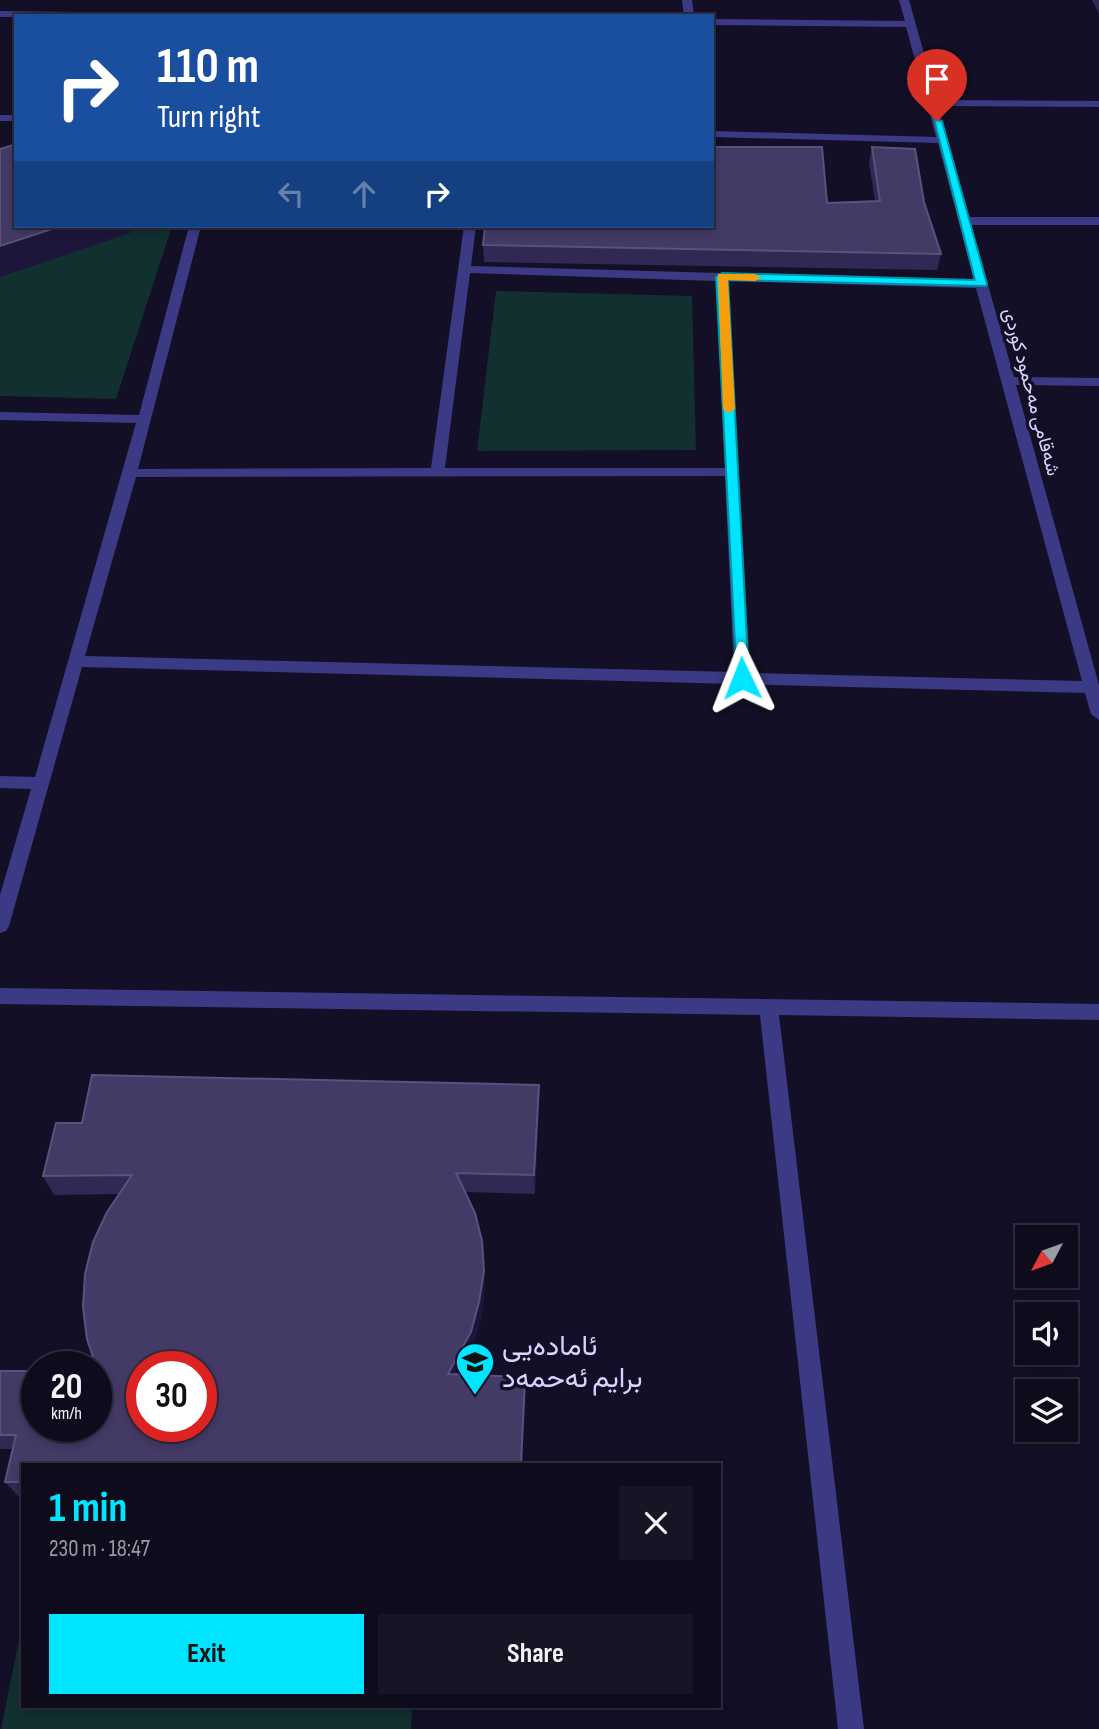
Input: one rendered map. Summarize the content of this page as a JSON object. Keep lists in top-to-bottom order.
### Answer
{
  "streets": {
    "street": ["شەقامی مەحمود کوردی"]
  },
  "places": {
    "school or university": ["ئامادەیی برایم ئەحمەد"]
  },
  "north": "bottom left",
  "page": {
    "turn": ["110 m", "Turn right"],
    "speed": "20 km/h",
    "limit": "30",
    "heading": ["1 min", "230 m · 18:47"],
    "buttons": ["Exit", "Share"]
  }
}
